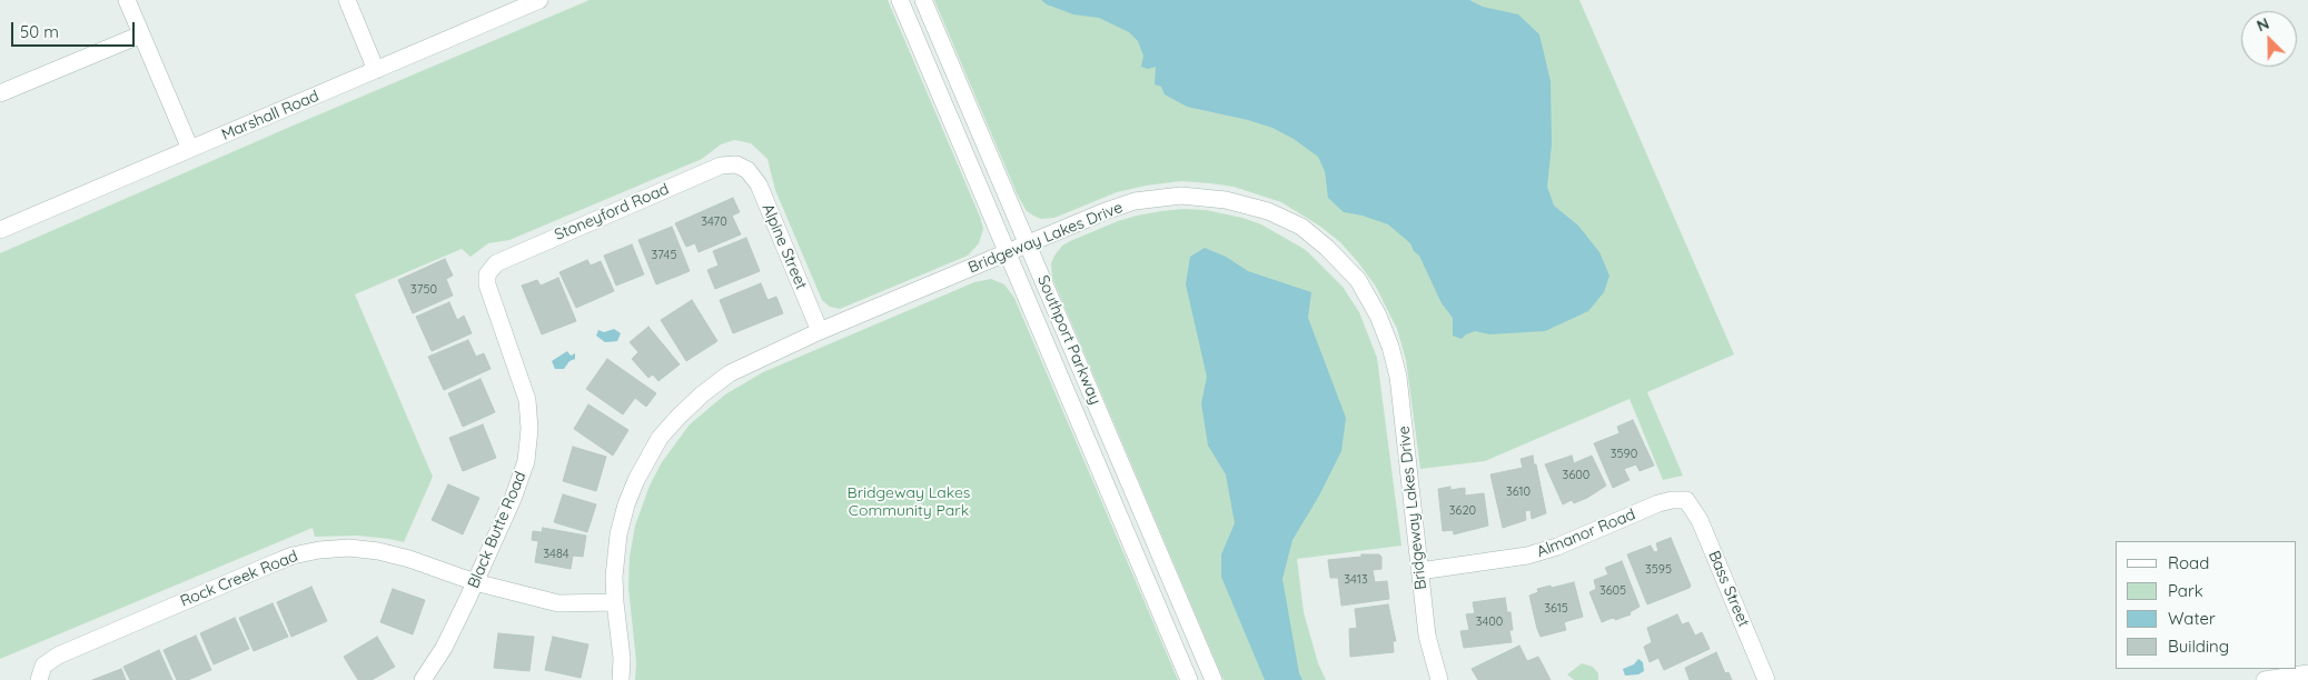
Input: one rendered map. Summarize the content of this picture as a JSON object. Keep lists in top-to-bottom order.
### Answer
{
  "streets": {
    "street": [
      "Marshall Road",
      "Stoneyford Road",
      "Bridgeway Lakes Drive",
      "Alpine Street",
      "Southport Parkway",
      "Black Butte Road",
      "Almanor Road",
      "Rock Creek Road",
      "Bass Street"
    ]
  },
  "crossings": [
    ["Stoneyford Road", "Alpine Street"],
    ["Stoneyford Road", "Black Butte Road"],
    ["Bridgeway Lakes Drive", "Alpine Street"],
    ["Bridgeway Lakes Drive", "Southport Parkway"],
    ["Bridgeway Lakes Drive", "Almanor Road"],
    ["Bridgeway Lakes Drive", "Rock Creek Road"],
    ["Black Butte Road", "Rock Creek Road"],
    ["Almanor Road", "Bass Street"]
  ],
  "parks": ["Bridgeway Lakes Community Park"],
  "house_numbers": [
    "3470",
    "3745",
    "3750",
    "3590",
    "3600",
    "3610",
    "3620",
    "3484",
    "3595",
    "3413",
    "3605",
    "3615",
    "3400"
  ],
  "legend": [
    "Road",
    "Park",
    "Water",
    "Building"
  ],
  "scale_bar": "50 m",
  "north": "top left"
}
